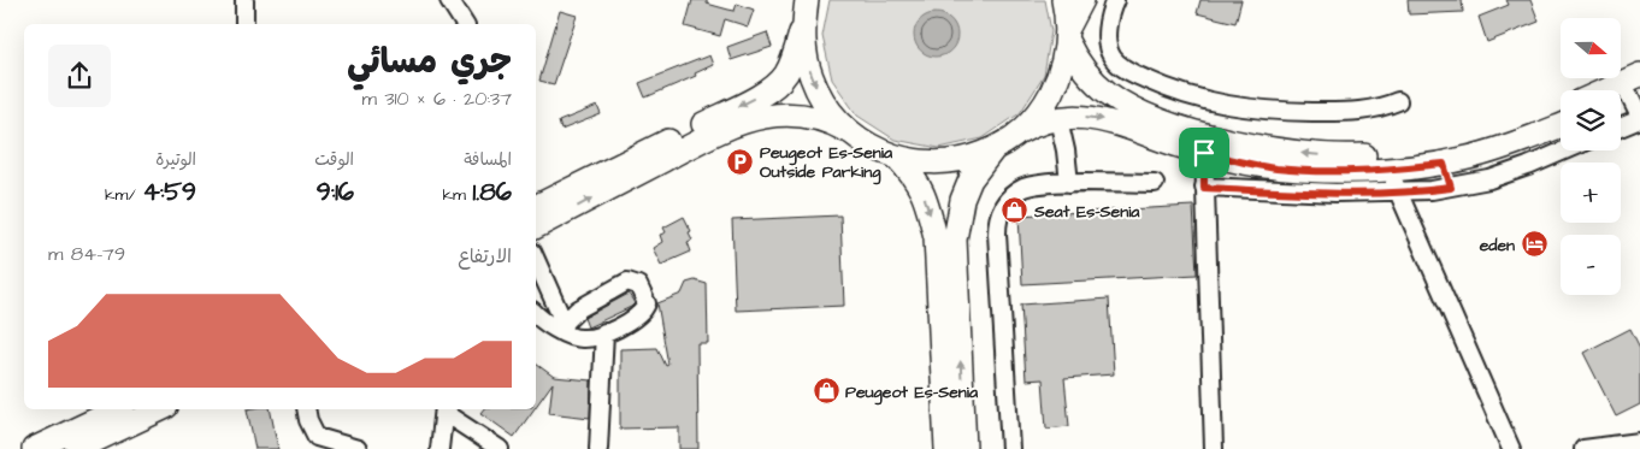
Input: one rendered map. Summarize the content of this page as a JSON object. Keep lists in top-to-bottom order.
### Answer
{
  "places": {
    "parking": ["Peugeot Es-Senia Outside Parking"],
    "shop": ["Seat Es-Senia", "Peugeot Es-Senia"],
    "hotel": ["eden"]
  },
  "north": "right",
  "page": {
    "map_buttons": ["+", "−"],
    "heading": ["جري مسائي", "20:37 · 6 × 310 m"],
    "stats": [
      ["المسافة", "1.86 km"],
      ["الوقت", "9:16"],
      ["الوتيرة", "4:59 /km"]
    ],
    "chart": ["الارتفاع", "79–84 m"]
  }
}
